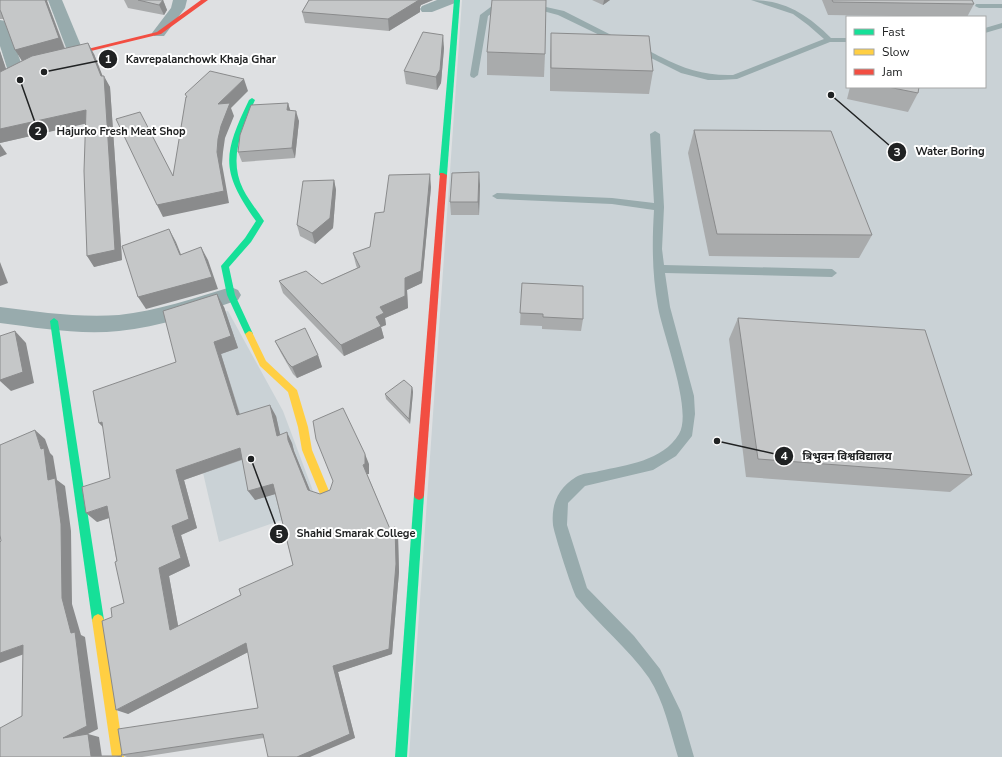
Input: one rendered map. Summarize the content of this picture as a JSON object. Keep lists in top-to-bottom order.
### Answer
{
  "places": [
    "Kavrepalanchowk Khaja Ghar",
    "Hajurko Fresh Meat Shop",
    "Water Boring",
    "त्रिभुवन विश्वविद्यालय",
    "Shahid Smarak College"
  ],
  "legend": ["Fast", "Slow", "Jam"]
}
